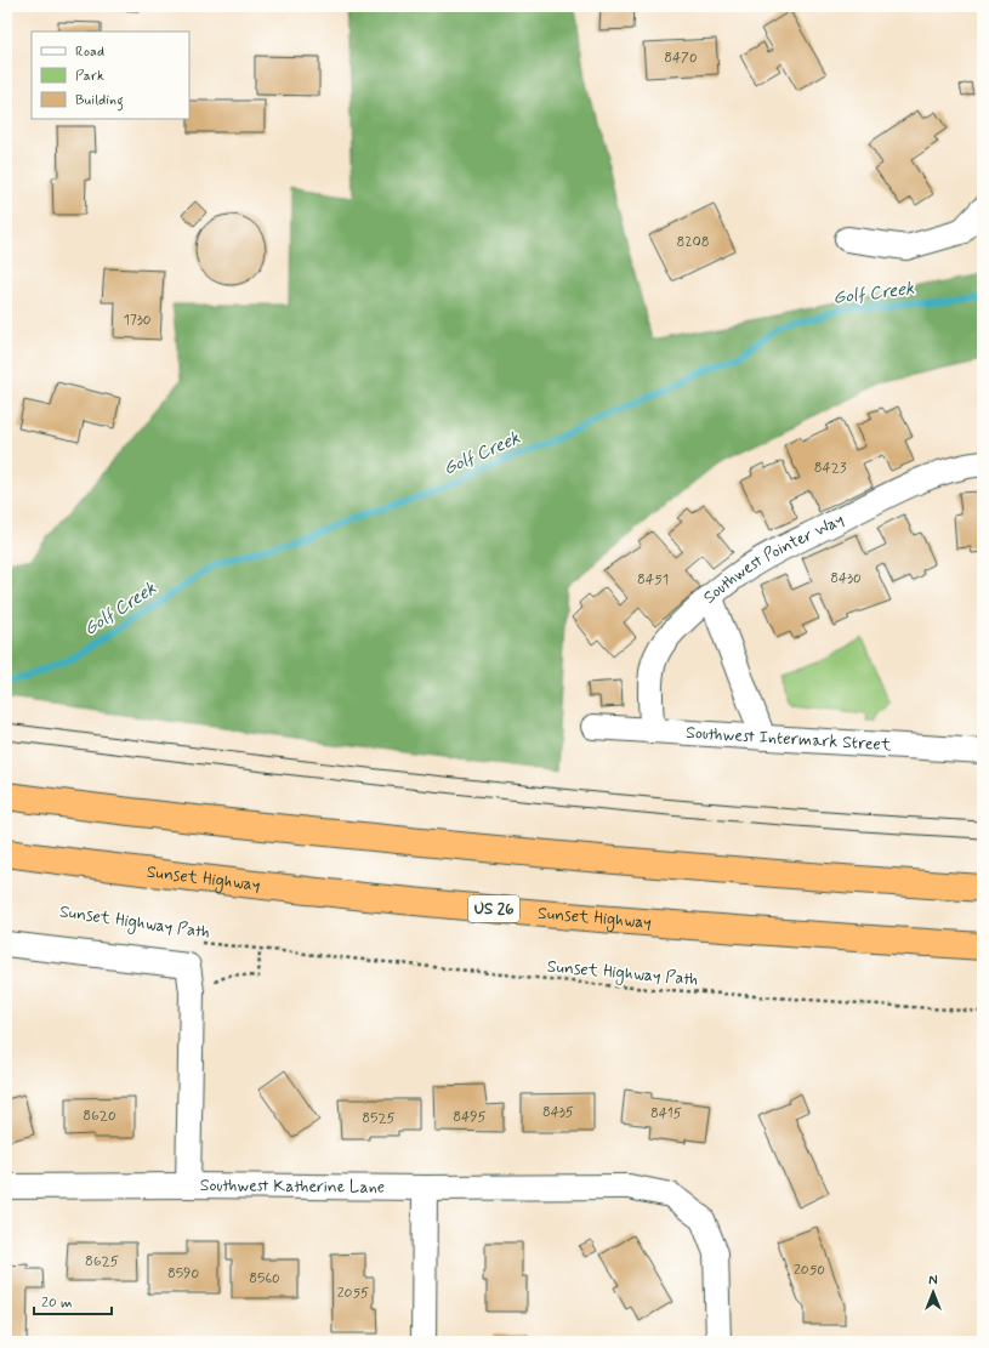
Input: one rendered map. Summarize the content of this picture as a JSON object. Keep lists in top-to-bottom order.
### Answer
{
  "streets": {
    "highway": ["Sunset Highway", "US 26"],
    "street": ["Southwest Pointer Way", "Southwest Intermark Street", "Southwest Katherine Lane"],
    "path": ["Sunset Highway Path"]
  },
  "crossings": [
    ["Southwest Pointer Way", "Southwest Intermark Street"]
  ],
  "water": ["Golf Creek"],
  "house_numbers": [
    "8470",
    "8208",
    "1730",
    "8423",
    "8430",
    "8451",
    "8435",
    "8415",
    "8620",
    "8495",
    "8525",
    "8625",
    "2050",
    "8590",
    "8560",
    "2055"
  ],
  "legend": ["Road", "Park", "Building"],
  "scale_bar": "20 m",
  "north": "top"
}
